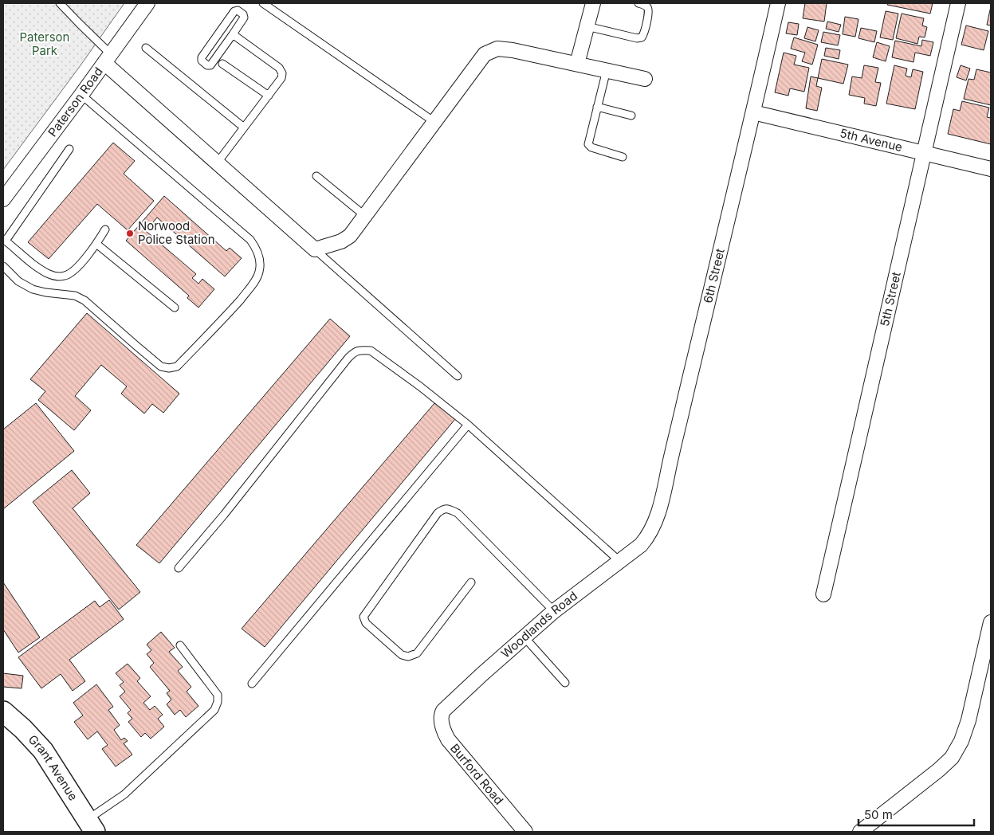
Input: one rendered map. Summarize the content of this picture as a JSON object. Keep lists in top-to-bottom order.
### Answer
{
  "streets": {
    "street": [
      "Paterson Road",
      "5th Avenue",
      "6th Street",
      "5th Street",
      "Woodlands Road",
      "Grant Avenue",
      "Burford Road"
    ]
  },
  "crossings": [
    ["5th Avenue", "6th Street"],
    ["5th Avenue", "5th Street"],
    ["6th Street", "Woodlands Road"],
    ["Woodlands Road", "Burford Road"]
  ],
  "parks": ["Paterson Park"],
  "places": ["Norwood Police Station"],
  "scale_bar": "50 m"
}
